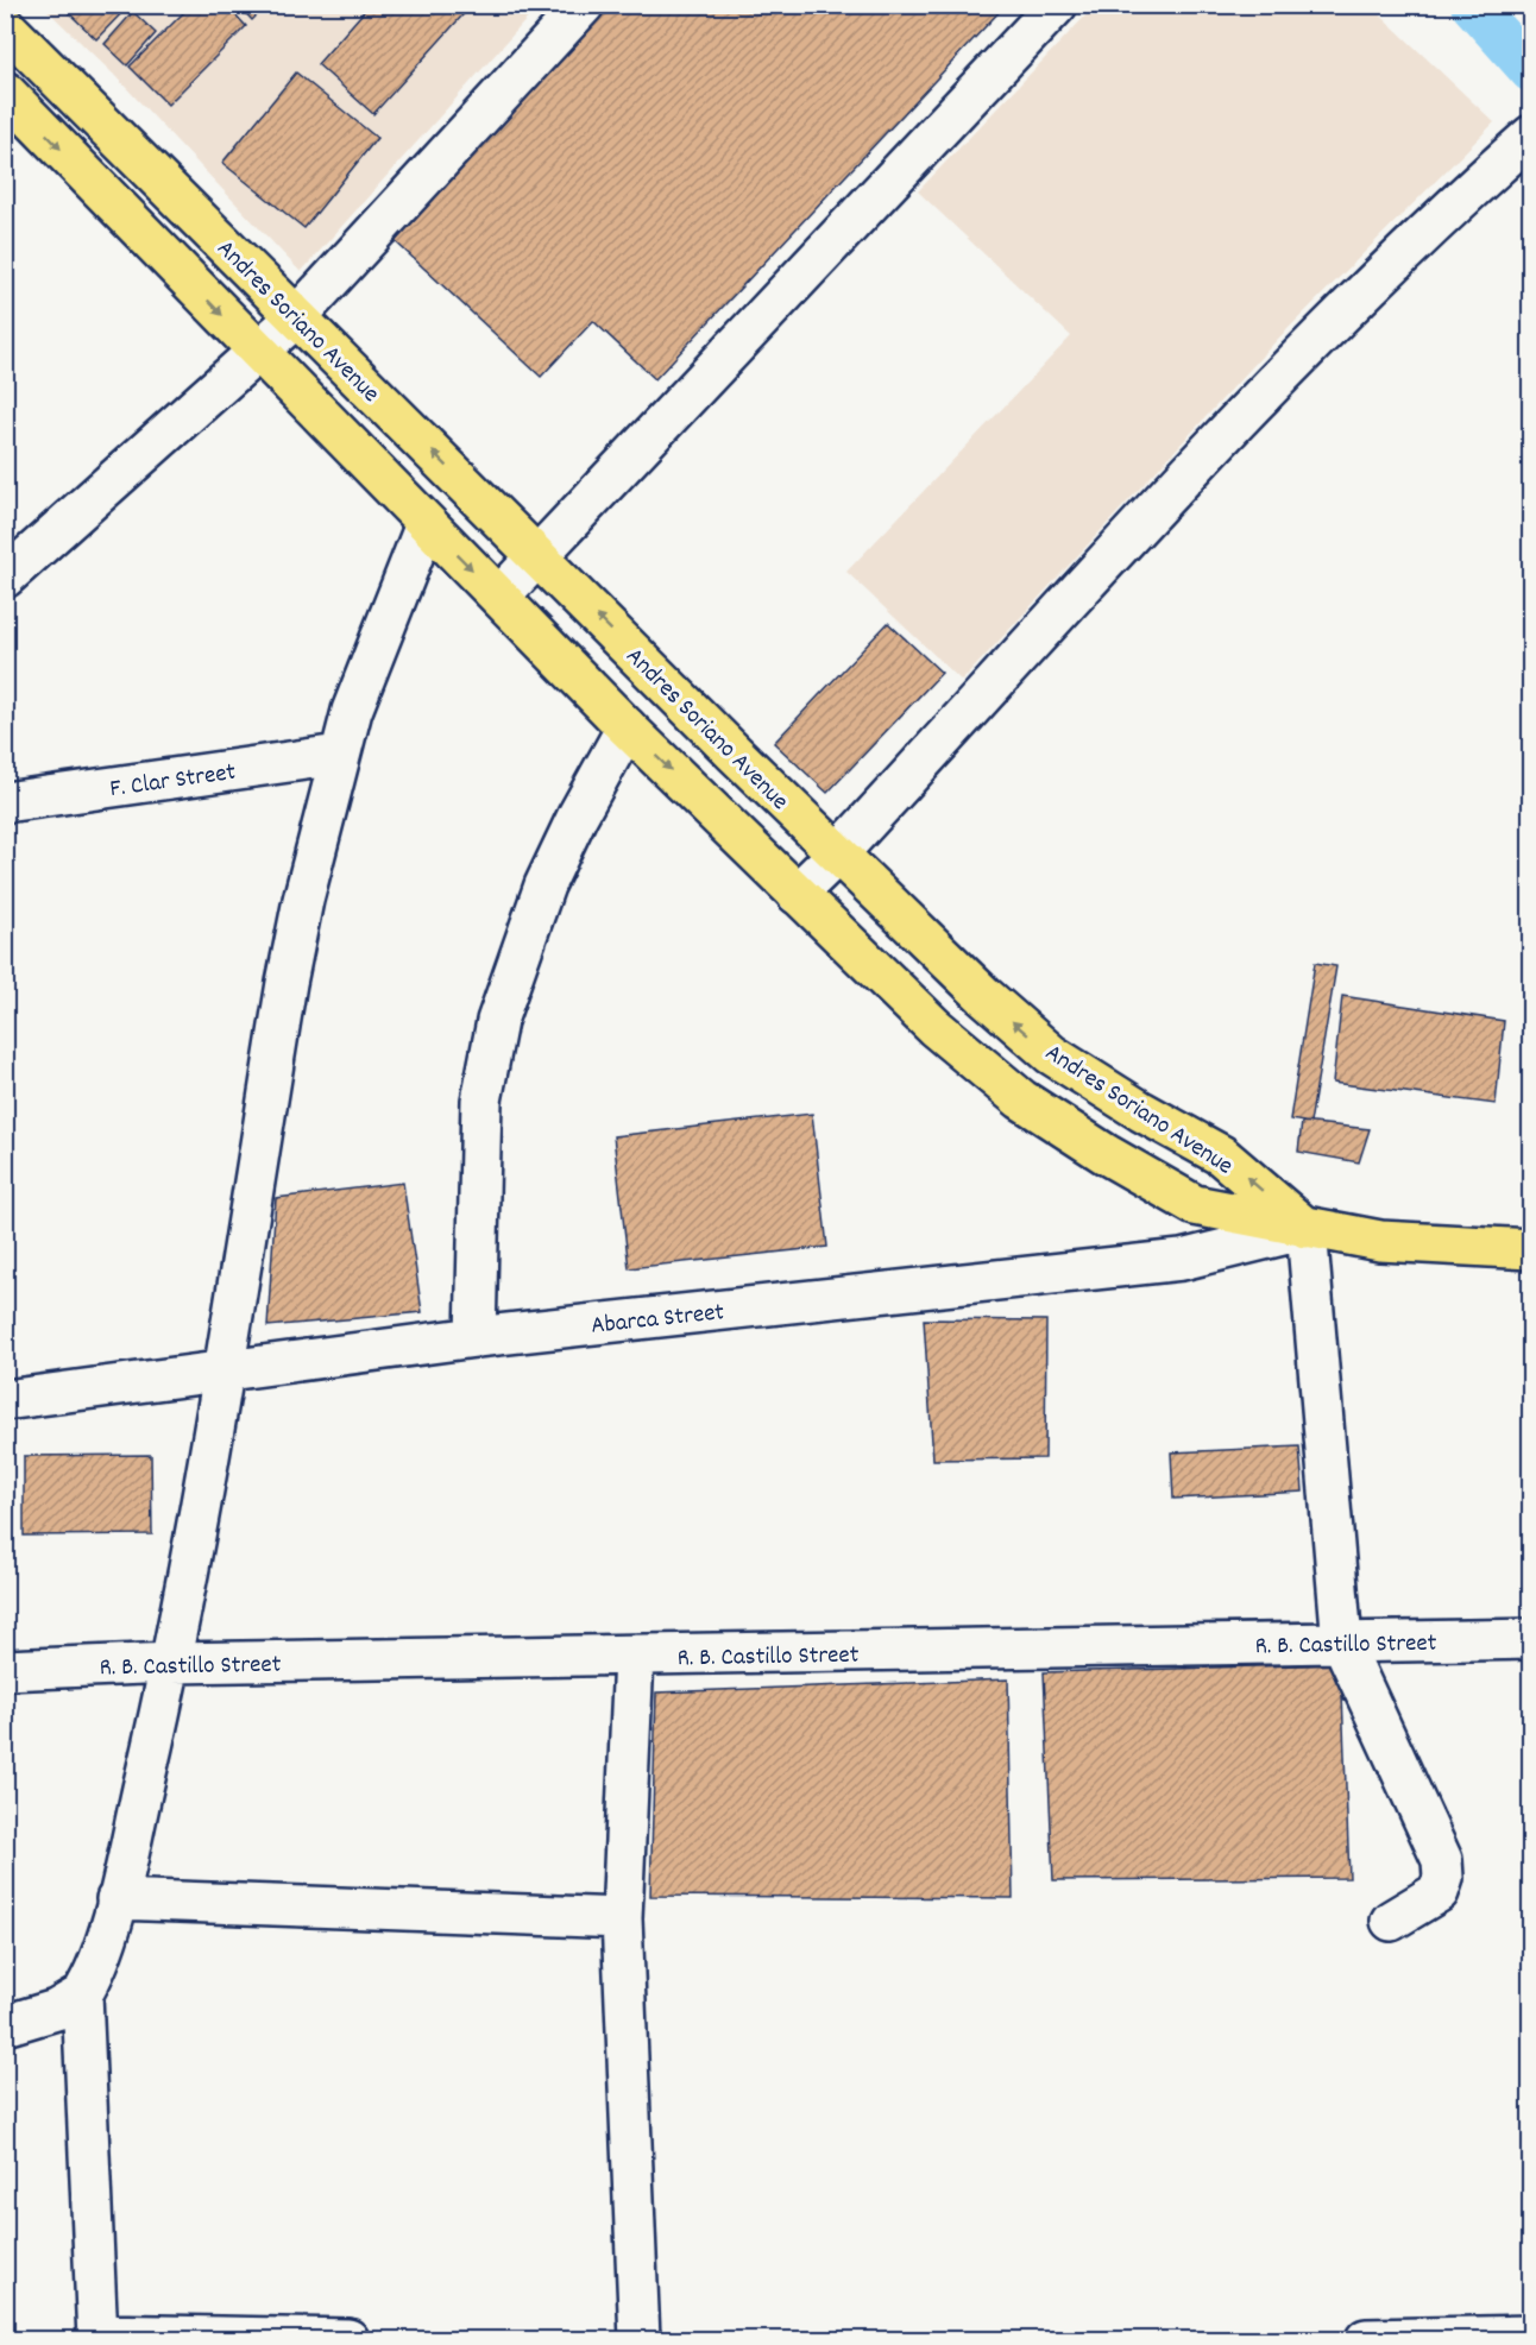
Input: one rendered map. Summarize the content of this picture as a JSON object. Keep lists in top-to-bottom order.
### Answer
{
  "streets": {
    "highway": ["Andres Soriano Avenue"],
    "street": ["F. Clar Street", "Abarca Street", "R. B. Castillo Street"]
  },
  "crossings": [
    ["Andres Soriano Avenue", "Abarca Street"]
  ]
}
